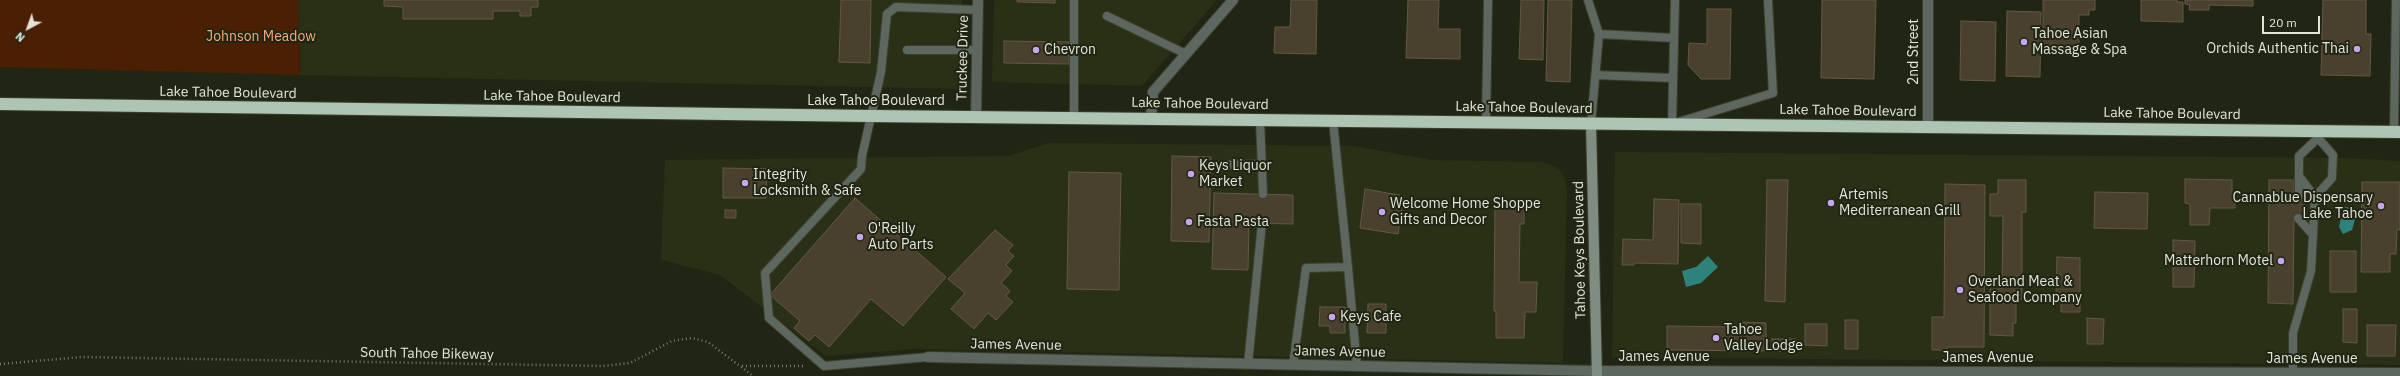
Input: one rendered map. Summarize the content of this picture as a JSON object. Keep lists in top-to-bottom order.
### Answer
{
  "streets": {
    "highway": ["Lake Tahoe Boulevard"],
    "street": [
      "2nd Street",
      "Truckee Drive",
      "Tahoe Keys Boulevard",
      "James Avenue"
    ],
    "path": ["South Tahoe Bikeway"]
  },
  "crossings": [
    ["2nd Street", "Lake Tahoe Boulevard"],
    ["Truckee Drive", "Lake Tahoe Boulevard"],
    ["Lake Tahoe Boulevard", "Tahoe Keys Boulevard"],
    ["Tahoe Keys Boulevard", "James Avenue"]
  ],
  "parks": ["Johnson Meadow"],
  "places": [
    "Tahoe Asian Massage & Spa",
    "Orchids Authentic Thai",
    "Chevron",
    "Keys Liquor Market",
    "Integrity Locksmith & Safe",
    "Artemis Mediterranean Grill",
    "Cannablue Dispensary Lake Tahoe",
    "Welcome Home Shoppe Gifts and Decor",
    "Fasta Pasta",
    "O'Reilly Auto Parts",
    "Matterhorn Motel",
    "Overland Meat & Seafood Company",
    "Keys Cafe",
    "Tahoe Valley Lodge"
  ],
  "scale_bar": "20 m",
  "north": "bottom left"
}
